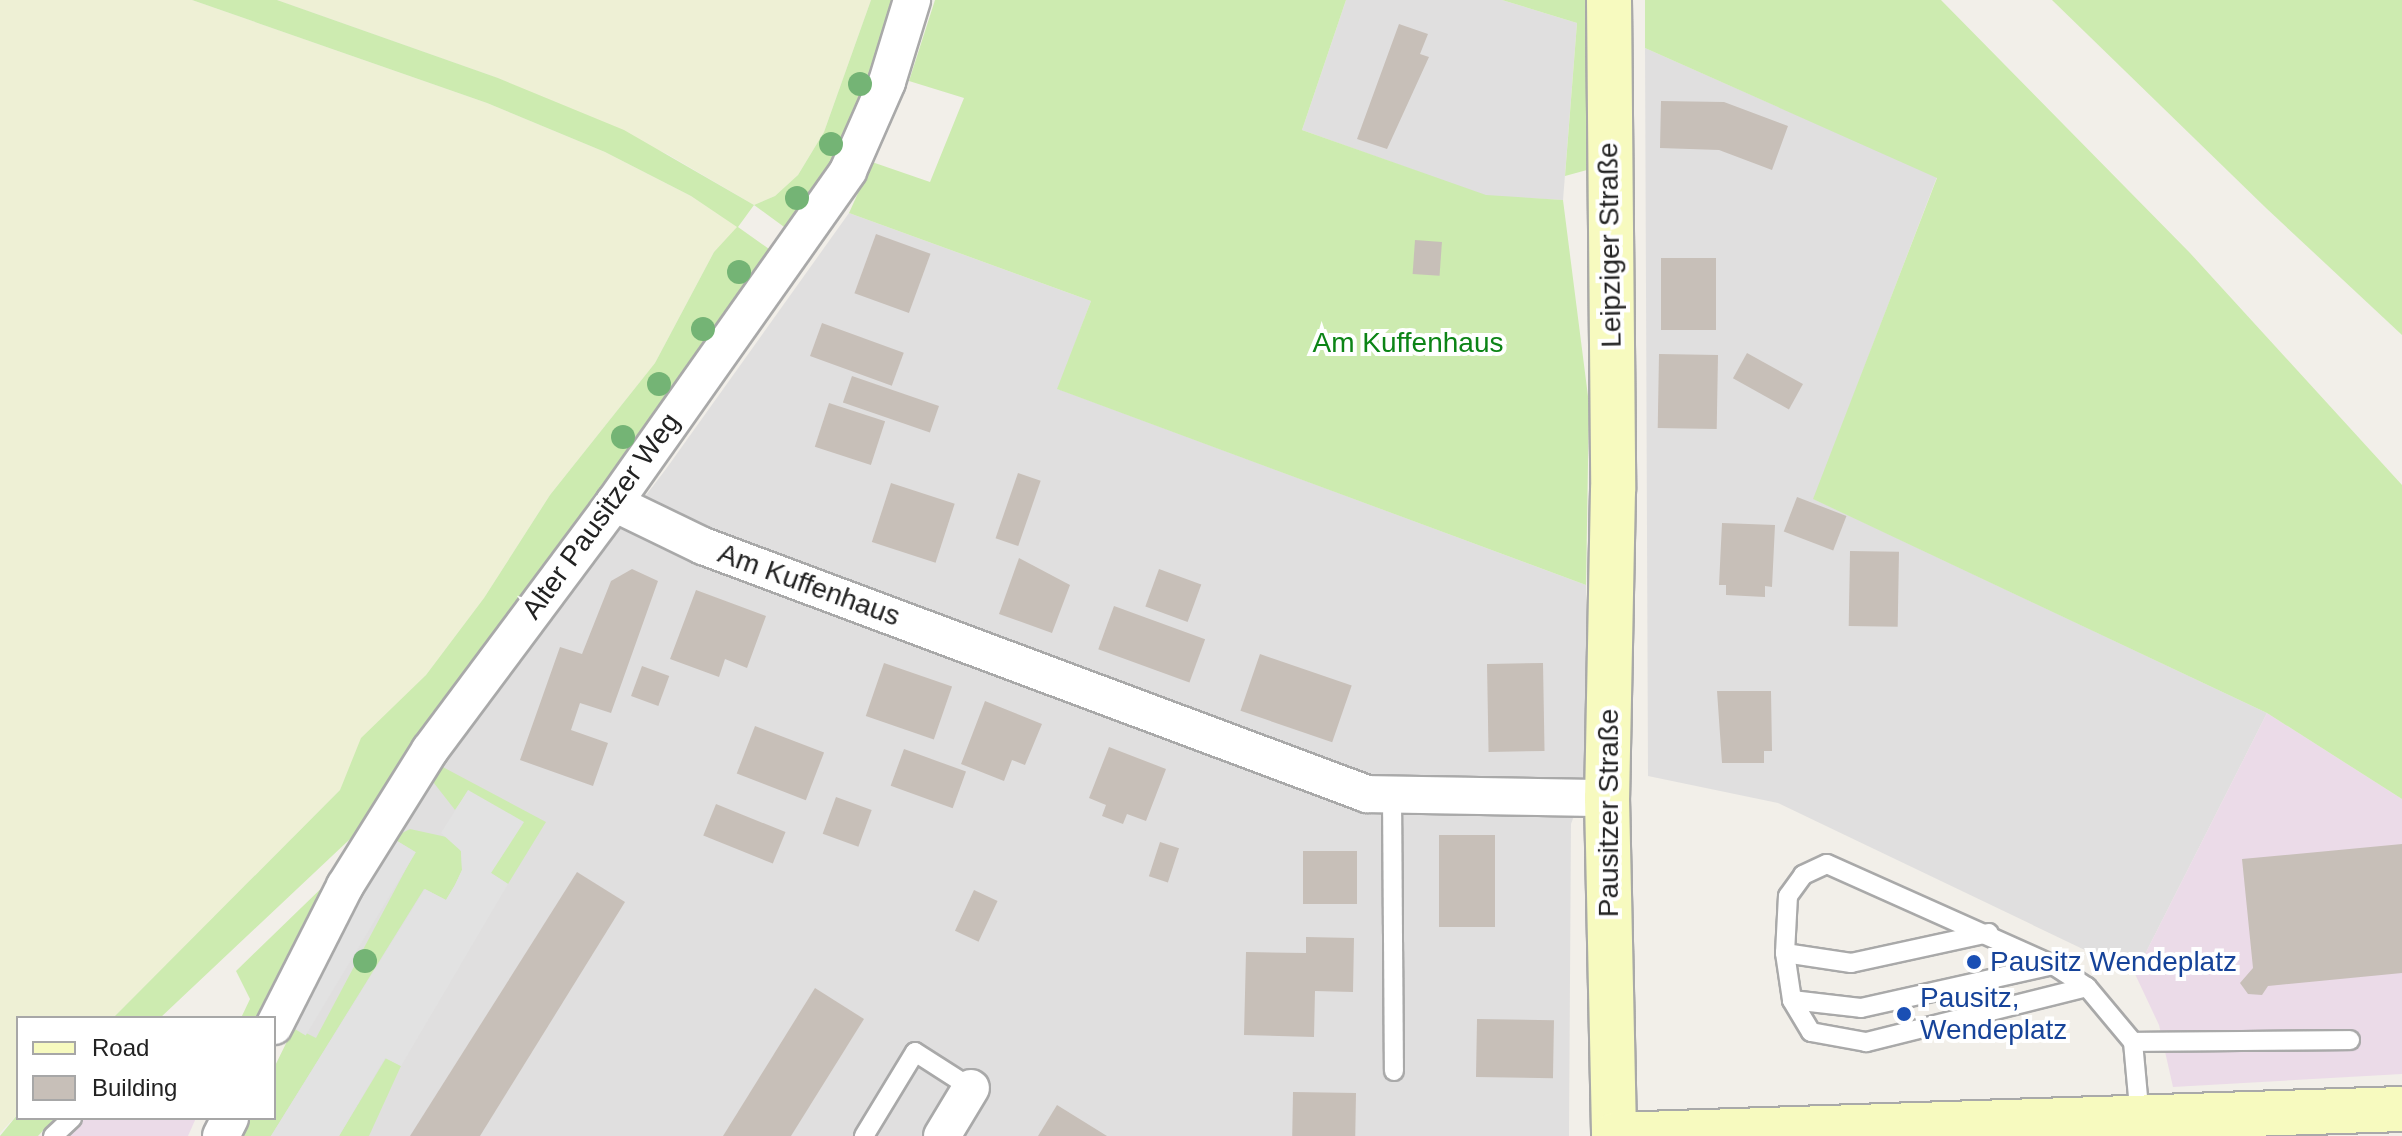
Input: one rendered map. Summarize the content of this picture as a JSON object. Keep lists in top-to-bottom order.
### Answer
{
  "streets": {
    "street": [
      "Leipziger Straße",
      "Alter Pausitzer Weg",
      "Am Kuffenhaus",
      "Pausitzer Straße"
    ]
  },
  "crossings": [
    ["Leipziger Straße", "Pausitzer Straße"],
    ["Alter Pausitzer Weg", "Am Kuffenhaus"],
    ["Am Kuffenhaus", "Pausitzer Straße"]
  ],
  "parks": ["Am Kuffenhaus"],
  "places": ["Pausitz Wendeplatz", "Pausitz, Wendeplatz"],
  "legend": ["Road", "Building"]
}
